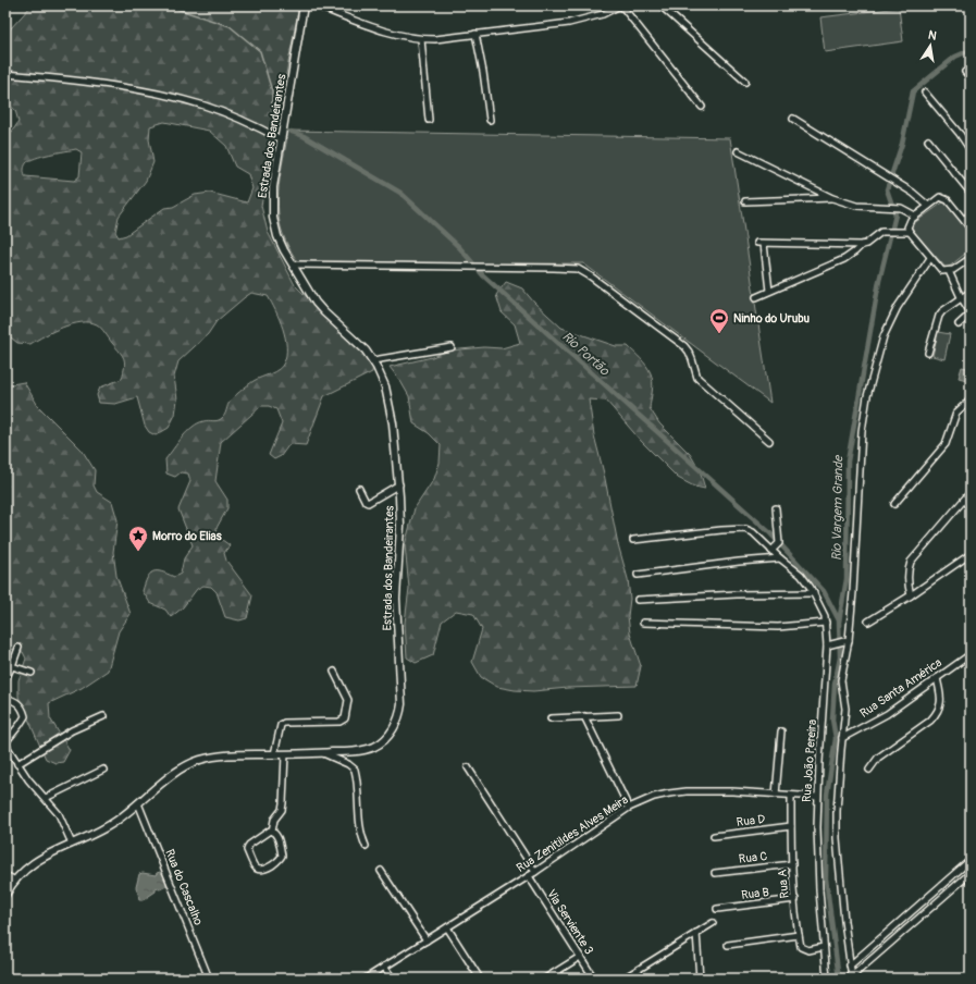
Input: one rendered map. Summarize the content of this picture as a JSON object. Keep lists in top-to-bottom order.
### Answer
{
  "streets": {
    "main road": ["Estrada dos Bandeirantes"],
    "street": [
      "Rua Santa América",
      "Rua João Pereira",
      "Rua D",
      "Rua Zenitildes Alves Meira",
      "Rua C",
      "Rua A",
      "Rua do Cascalho",
      "Rua B",
      "Via Serviente 3"
    ]
  },
  "crossings": [
    ["Estrada dos Bandeirantes", "Rua do Cascalho"],
    ["Rua João Pereira", "Rua Zenitildes Alves Meira"],
    ["Rua D", "Rua A"],
    ["Rua Zenitildes Alves Meira", "Rua A"],
    ["Rua Zenitildes Alves Meira", "Via Serviente 3"],
    ["Rua C", "Rua A"],
    ["Rua A", "Rua B"]
  ],
  "water": ["Rio Portão", "Rio Vargem Grande"],
  "places": {
    "sports": ["Ninho do Urubu"],
    "place": ["Morro do Elias"]
  },
  "north": "top"
}
